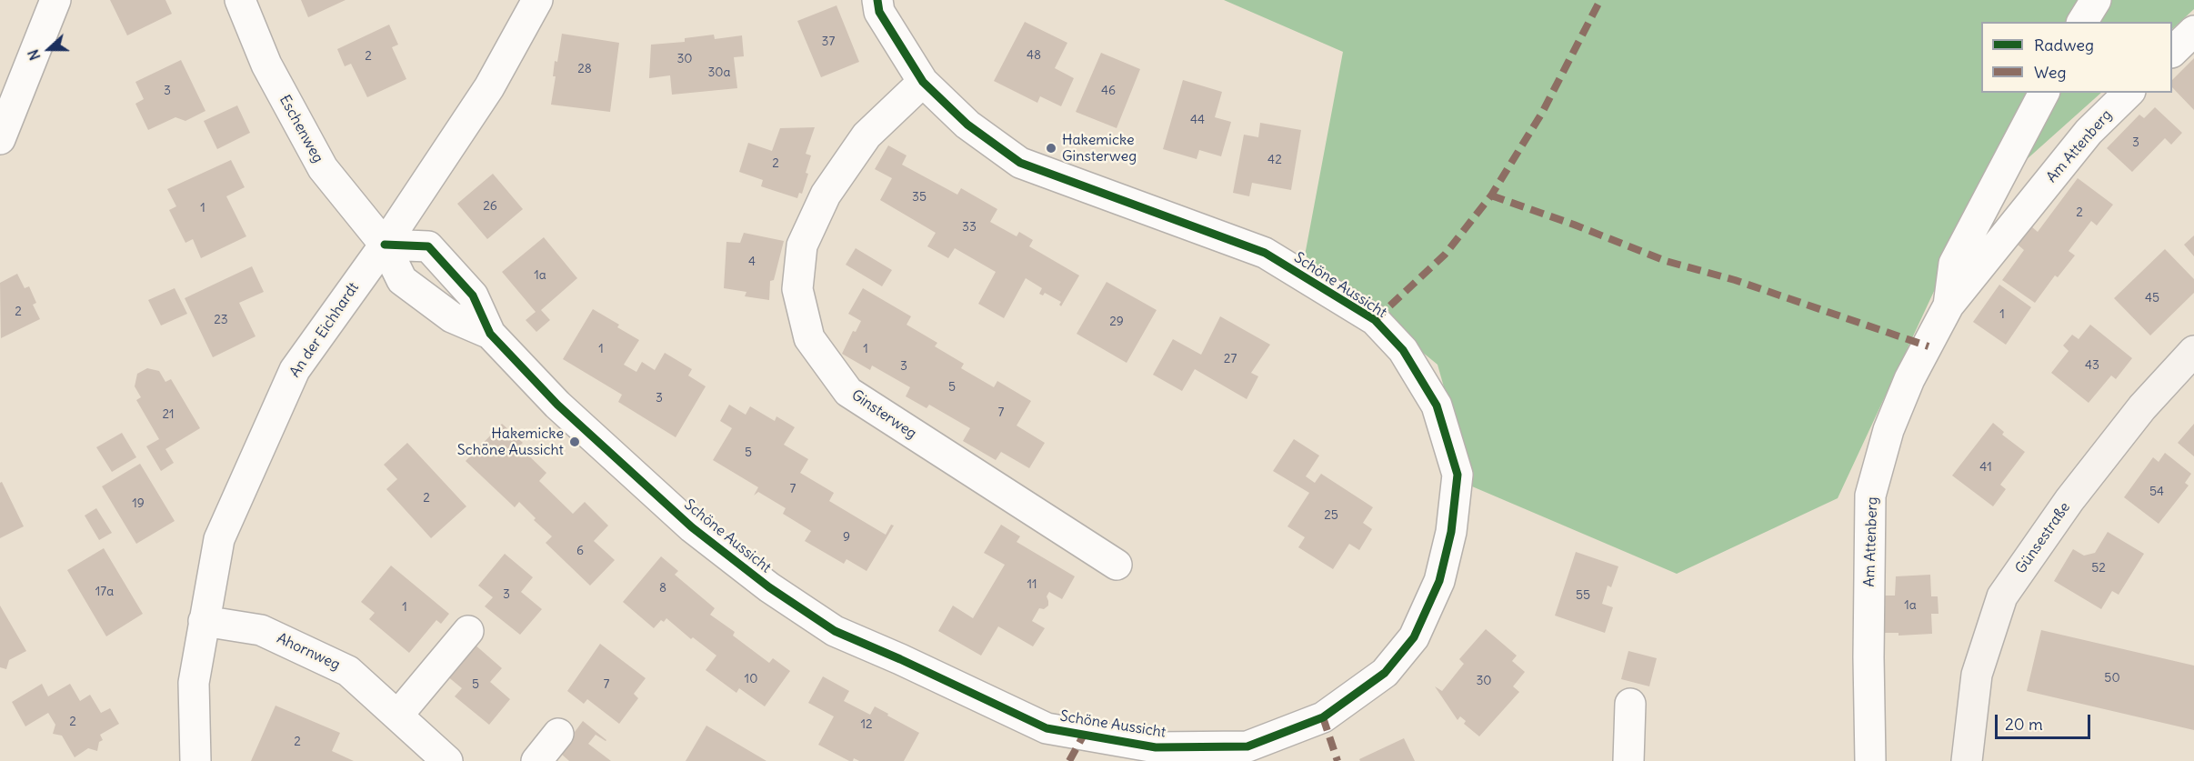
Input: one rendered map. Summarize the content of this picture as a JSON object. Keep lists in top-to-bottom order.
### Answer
{
  "streets": {
    "street": [
      "Eschenweg",
      "Am Attenberg",
      "Schöne Aussicht",
      "An der Eichhardt",
      "Ginsterweg",
      "Günsestraße",
      "Ahornweg"
    ]
  },
  "crossings": [
    ["Eschenweg", "Schöne Aussicht"],
    ["Eschenweg", "An der Eichhardt"],
    ["Schöne Aussicht", "An der Eichhardt"],
    ["Schöne Aussicht", "Ginsterweg"],
    ["An der Eichhardt", "Ahornweg"]
  ],
  "places": ["Hakemicke Ginsterweg", "Hakemicke Schöne Aussicht"],
  "house_numbers": [
    "37",
    "48",
    "2",
    "30",
    "28",
    "30a",
    "3",
    "46",
    "44",
    "3",
    "42",
    "2",
    "35",
    "26",
    "1",
    "2",
    "33",
    "4",
    "1a",
    "45",
    "2",
    "1",
    "23",
    "29",
    "1",
    "1",
    "27",
    "43",
    "3",
    "5",
    "3",
    "7",
    "21",
    "5",
    "41",
    "7",
    "54",
    "2",
    "19",
    "25",
    "9",
    "6",
    "52",
    "11",
    "8",
    "17a",
    "3",
    "55",
    "1a",
    "1",
    "50",
    "10",
    "30",
    "5",
    "7",
    "2",
    "12",
    "2"
  ],
  "legend": ["Radweg", "Weg"],
  "scale_bar": "20 m",
  "north": "left"
}
